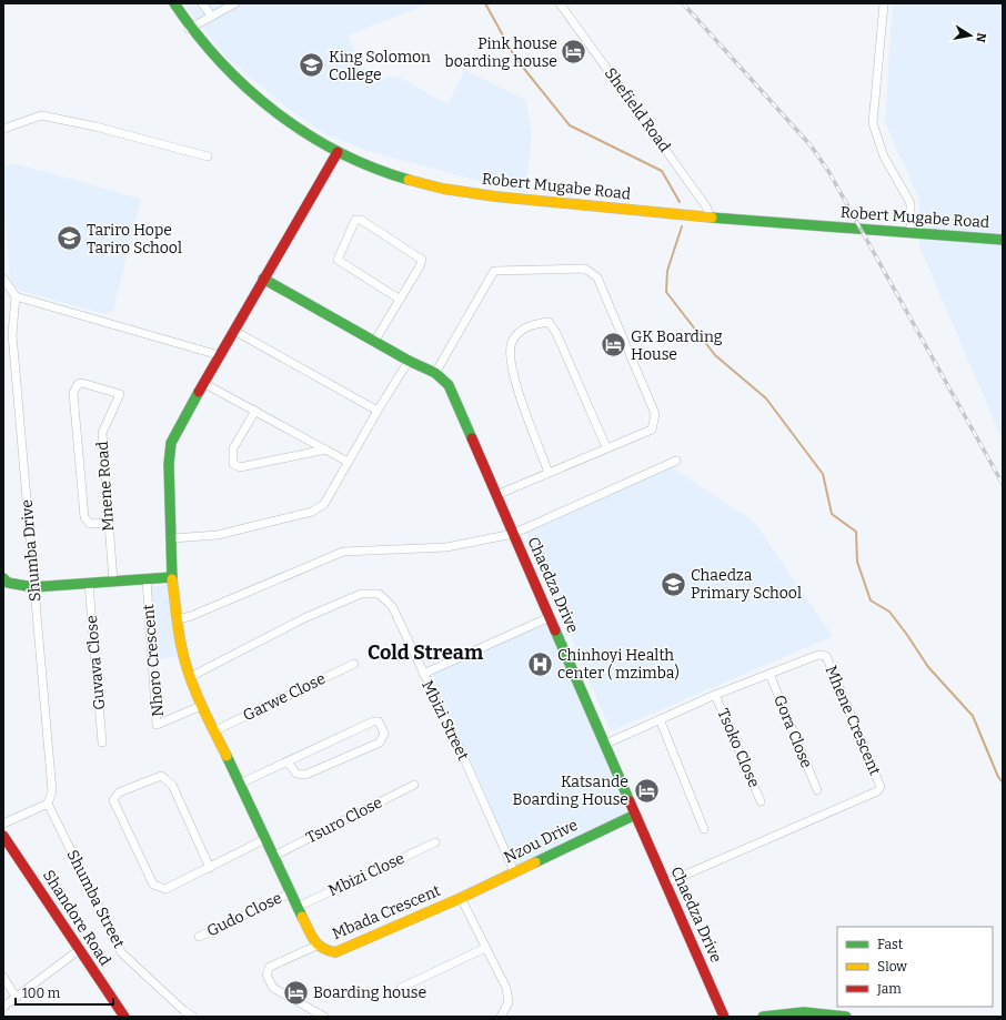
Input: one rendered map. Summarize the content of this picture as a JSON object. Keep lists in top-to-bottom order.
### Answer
{
  "streets": {
    "street": [
      "Shefield Road",
      "Robert Mugabe Road",
      "Mnene Road",
      "Shumba Drive",
      "Chaedza Drive",
      "Nhoro Crescent",
      "Guvava Close",
      "Garwe Close",
      "Mbizi Street",
      "Mhene Crescent",
      "Gora Close",
      "Tsoko Close",
      "Tsuro Close",
      "Nzou Drive",
      "Mbizi Close",
      "Shumba Street",
      "Mbada Crescent",
      "Gudo Close",
      "Shandore Road"
    ]
  },
  "crossings": [
    ["Shefield Road", "Robert Mugabe Road"],
    ["Shumba Drive", "Shumba Street"],
    ["Chaedza Drive", "Mhene Crescent"],
    ["Chaedza Drive", "Nzou Drive"],
    ["Mbizi Street", "Nzou Drive"],
    ["Mhene Crescent", "Gora Close"],
    ["Mhene Crescent", "Tsoko Close"],
    ["Nzou Drive", "Mbada Crescent"]
  ],
  "districts": ["Cold Stream"],
  "places": {
    "hotel": [
      "Pink house boarding house",
      "GK Boarding House",
      "Katsande Boarding House",
      "Boarding house"
    ],
    "school or university": ["King Solomon College", "Tariro Hope Tariro School", "Chaedza Primary School"],
    "hospital": ["Chinhoyi Health center ( mzimba)"]
  },
  "legend": ["Fast", "Slow", "Jam"],
  "scale_bar": "100 m",
  "north": "right"
}
